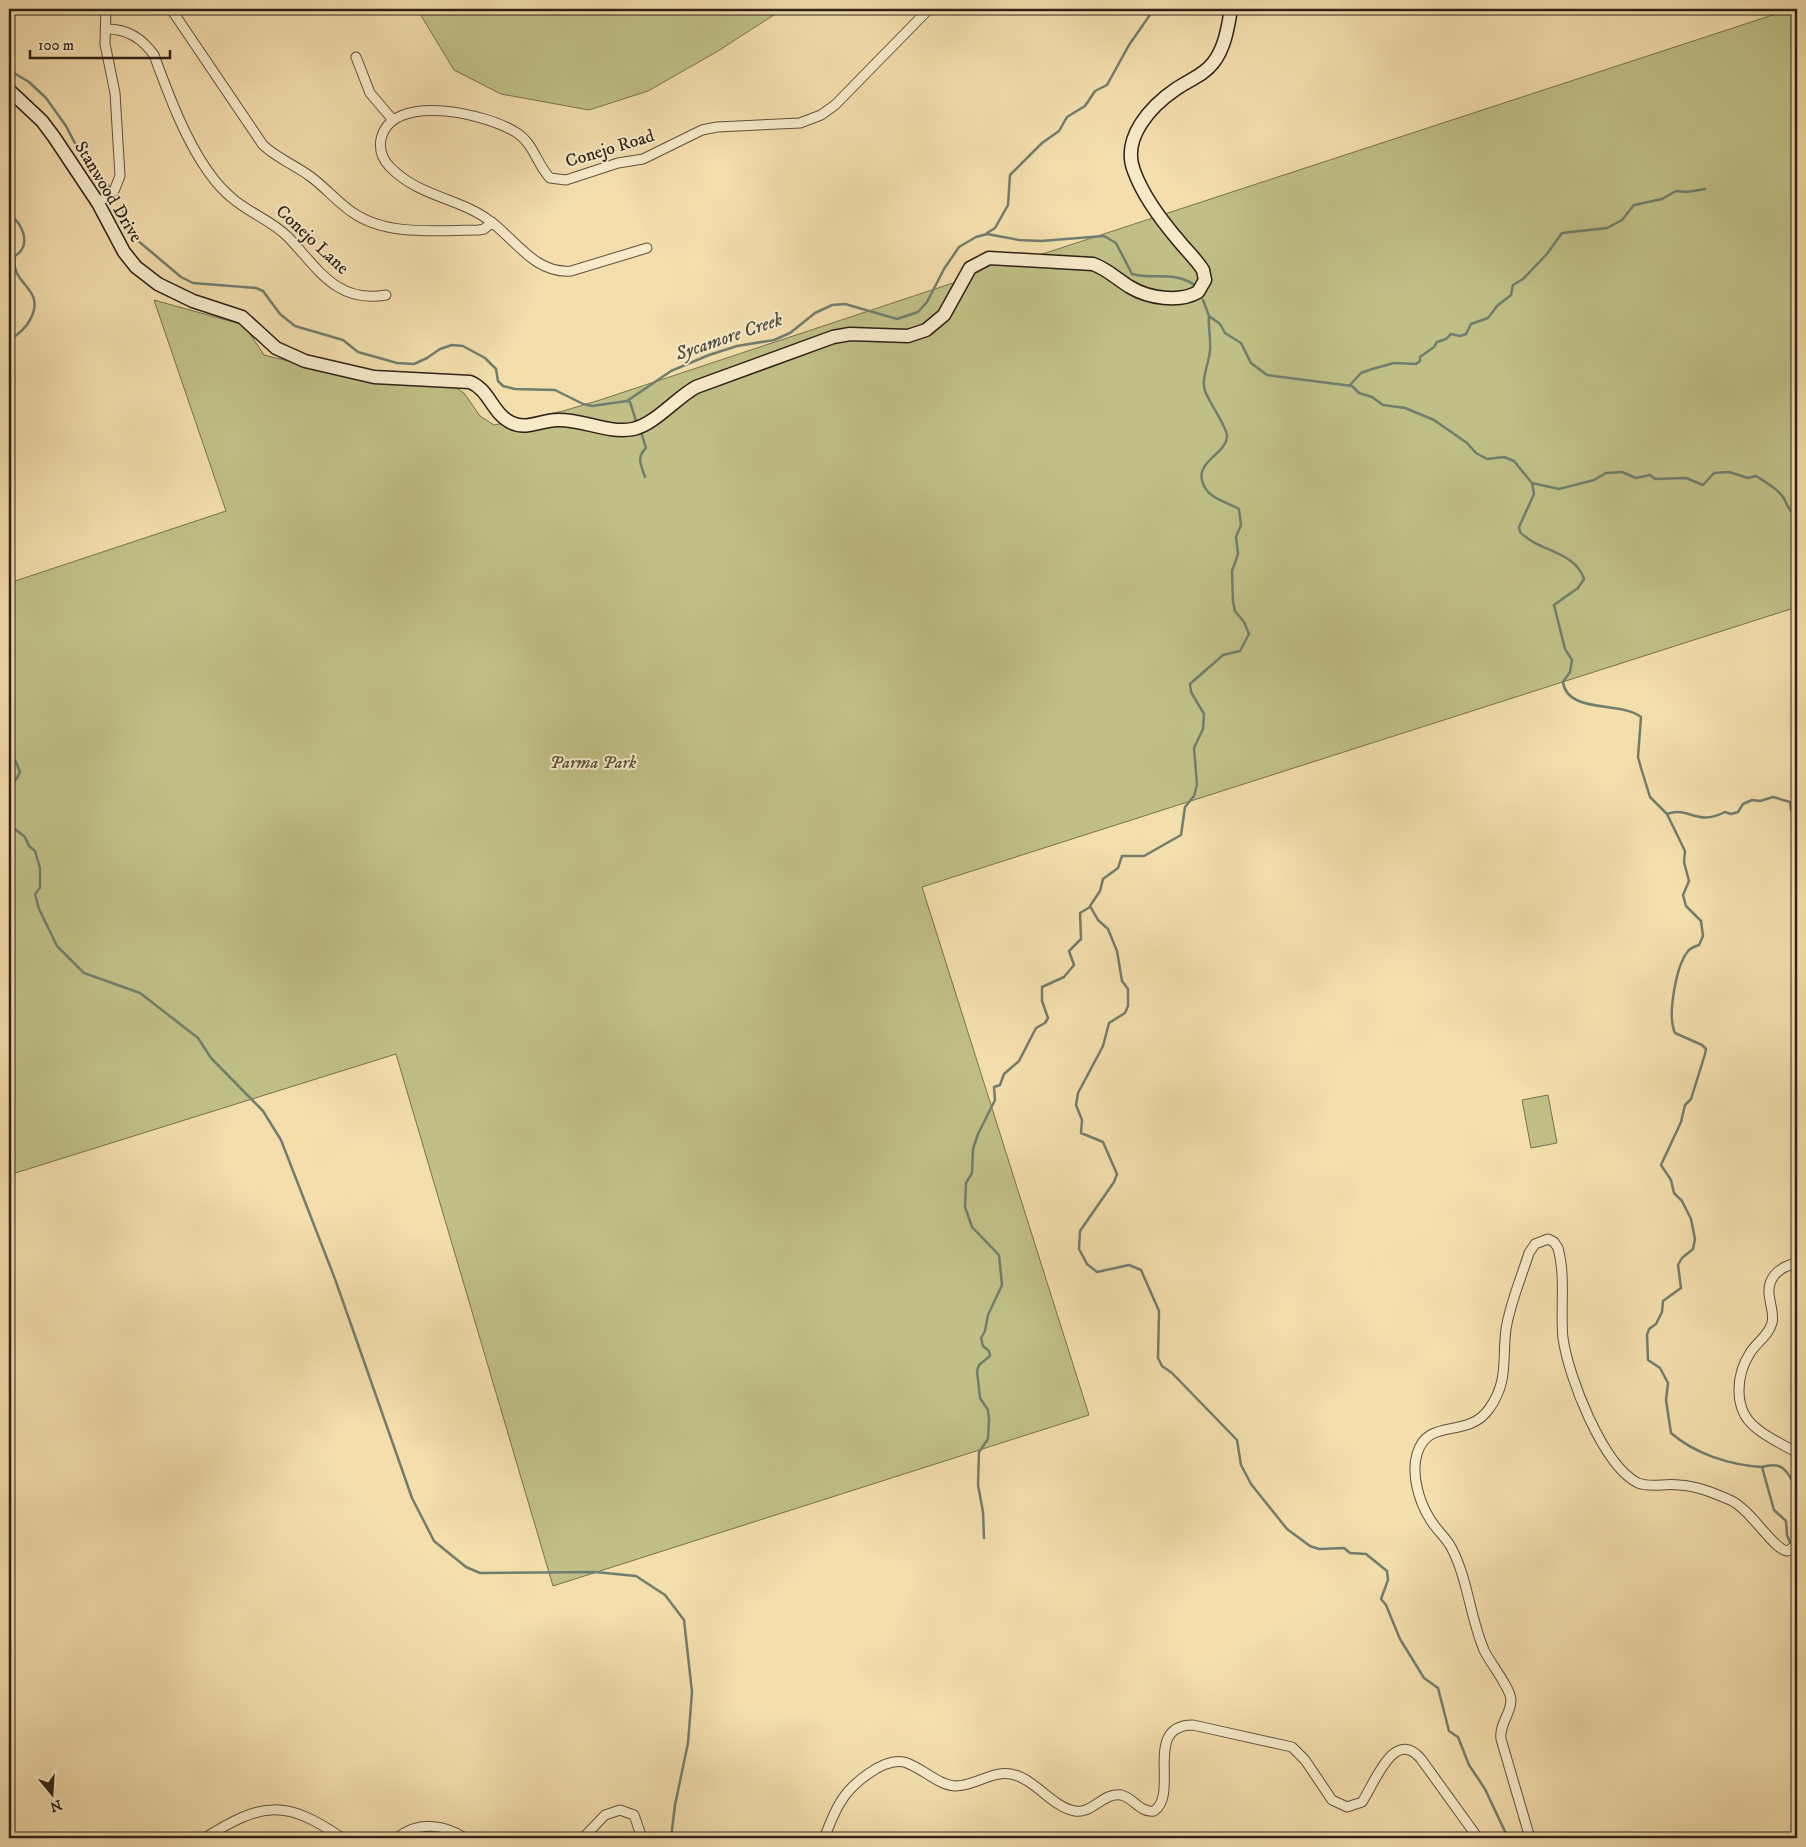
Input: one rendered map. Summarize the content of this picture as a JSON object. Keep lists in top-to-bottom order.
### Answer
{
  "streets": {
    "main road": ["Stanwood Drive"],
    "street": ["Conejo Road", "Conejo Lane"]
  },
  "water": ["Sycamore Creek"],
  "parks": ["Parma Park"],
  "scale_bar": "100 m",
  "north": "bottom"
}
